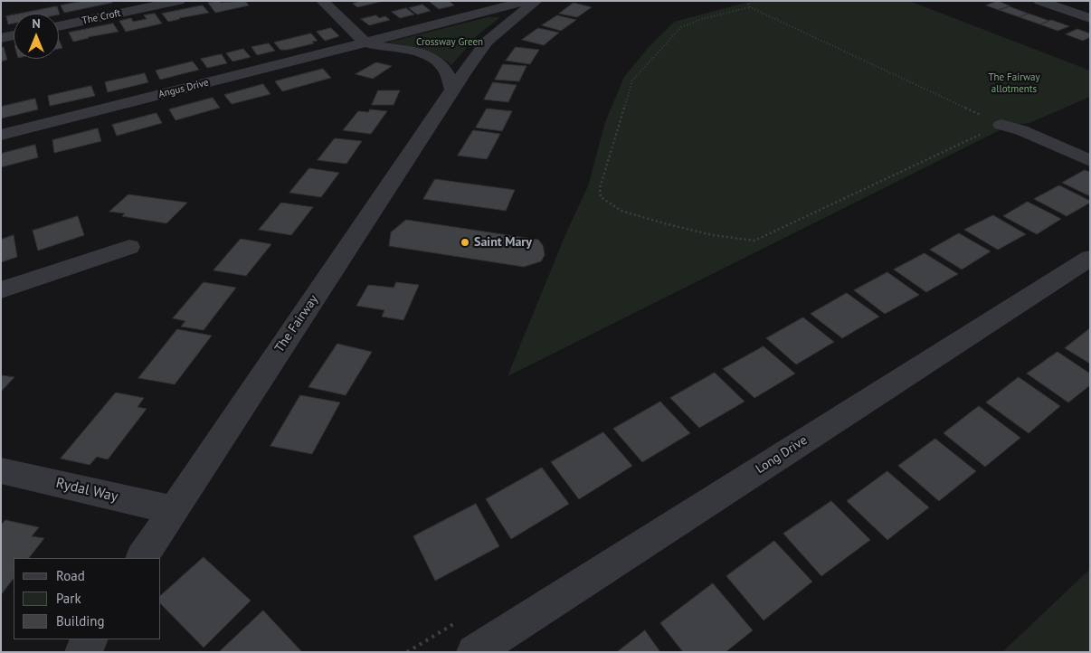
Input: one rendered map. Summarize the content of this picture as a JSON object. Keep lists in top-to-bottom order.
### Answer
{
  "streets": {
    "street": [
      "The Croft",
      "Angus Drive",
      "The Fairway",
      "Long Drive",
      "Rydal Way"
    ]
  },
  "crossings": [
    ["Angus Drive", "The Fairway"],
    ["The Fairway", "Rydal Way"]
  ],
  "parks": ["Crossway Green", "The Fairway allotments"],
  "places": ["Saint Mary"],
  "legend": ["Road", "Park", "Building"],
  "north": "top"
}
